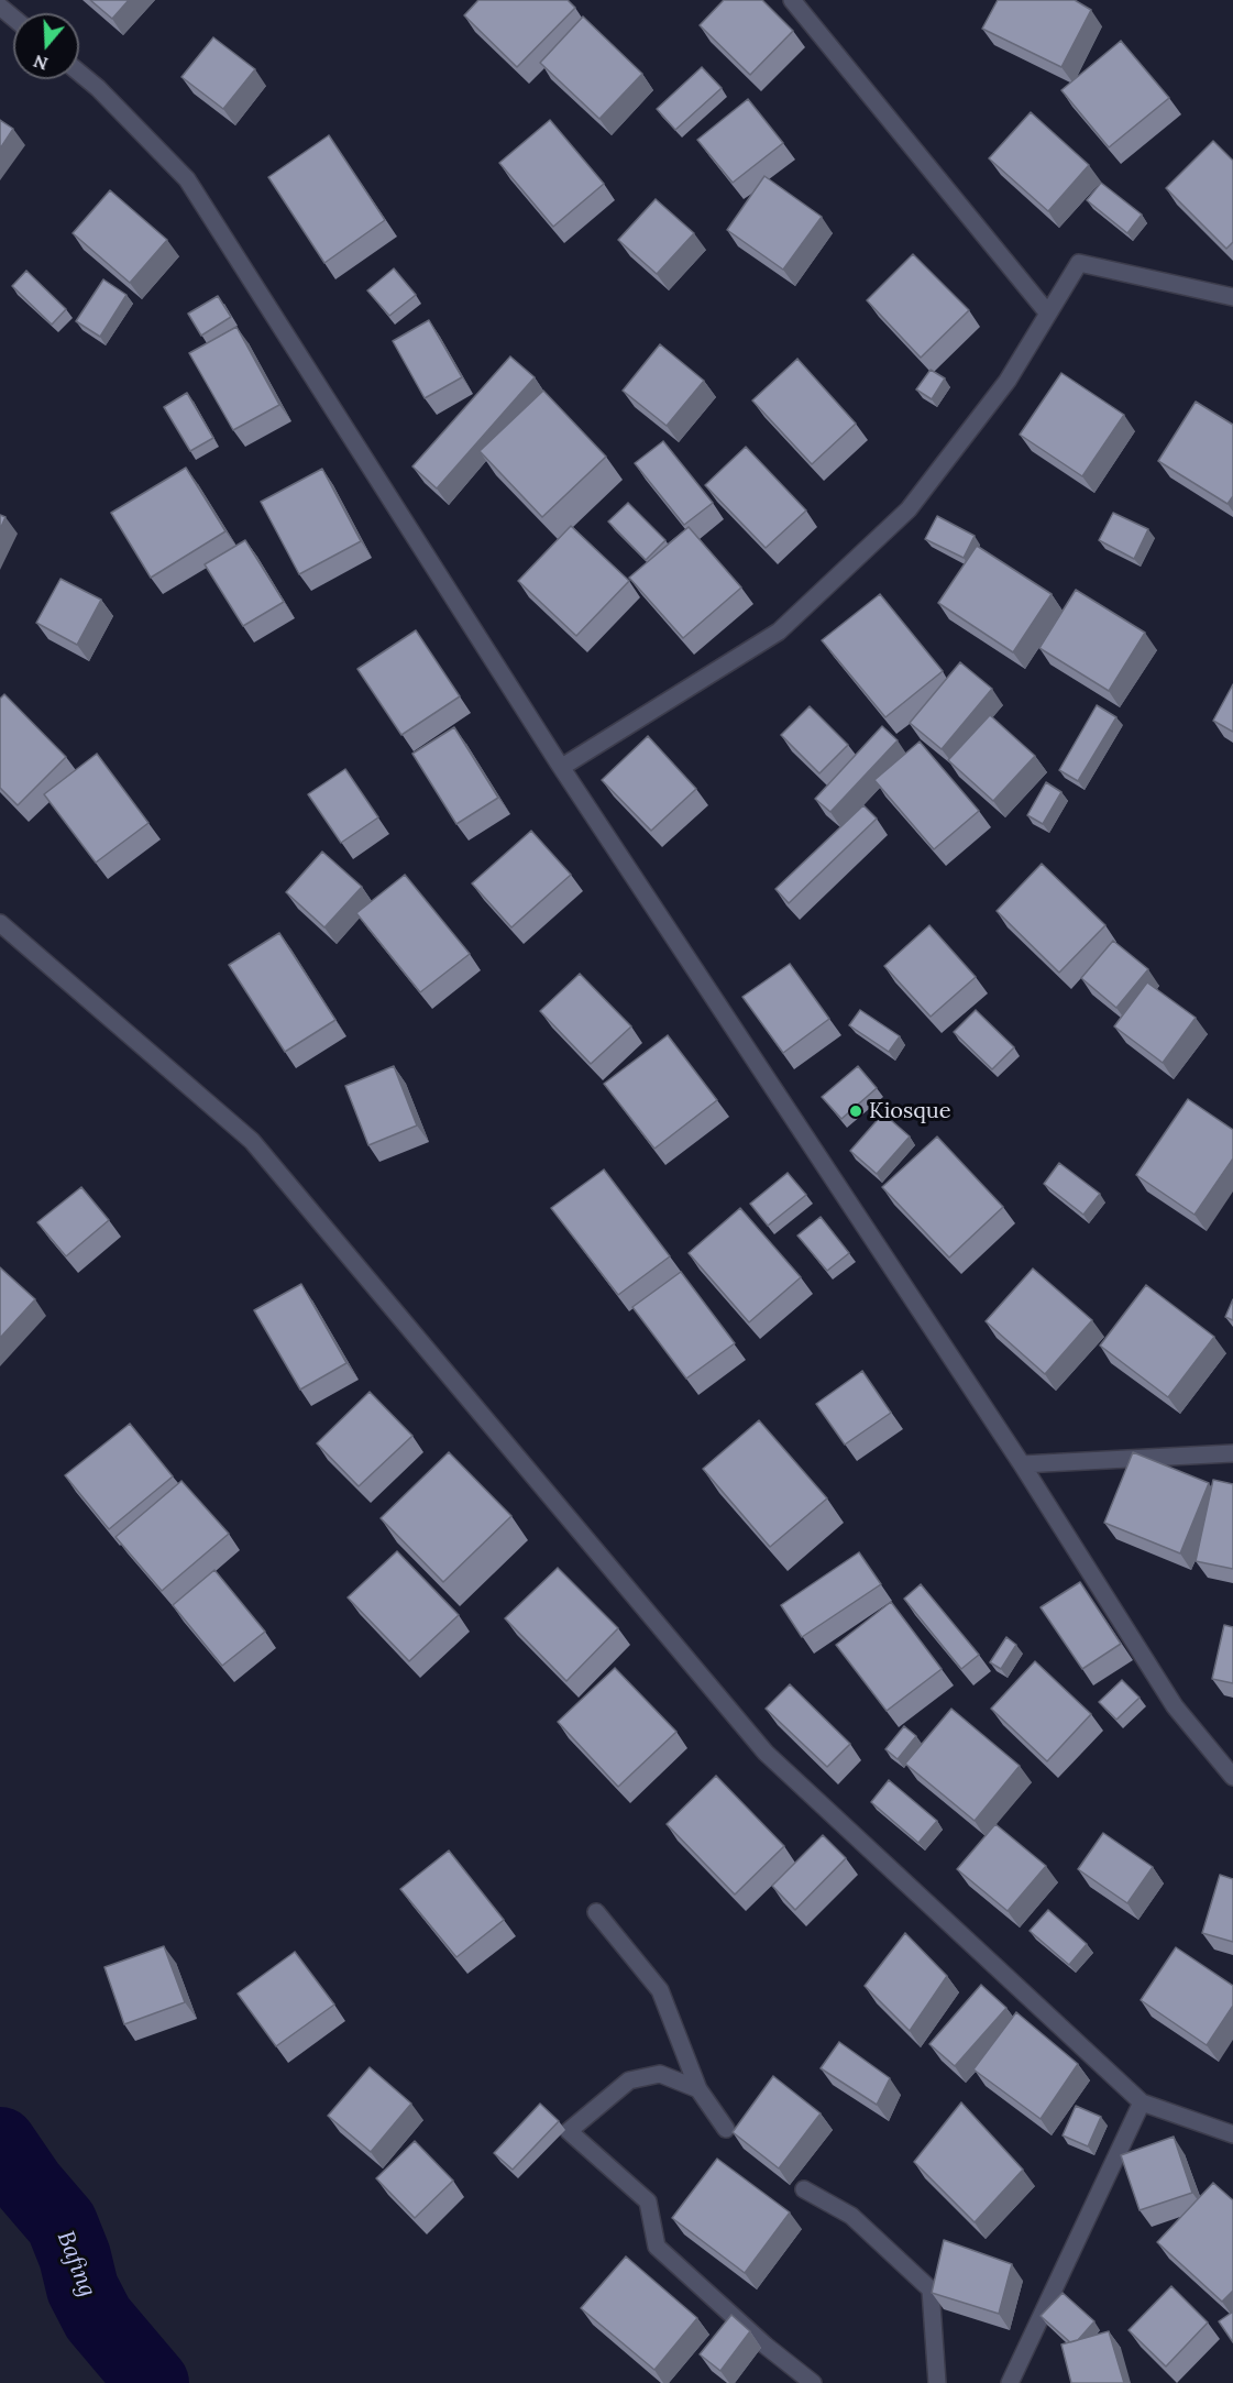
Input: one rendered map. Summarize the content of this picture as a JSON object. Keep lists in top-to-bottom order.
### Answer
{
  "water": ["Bafing"],
  "places": ["Kiosque"],
  "north": "bottom"
}
